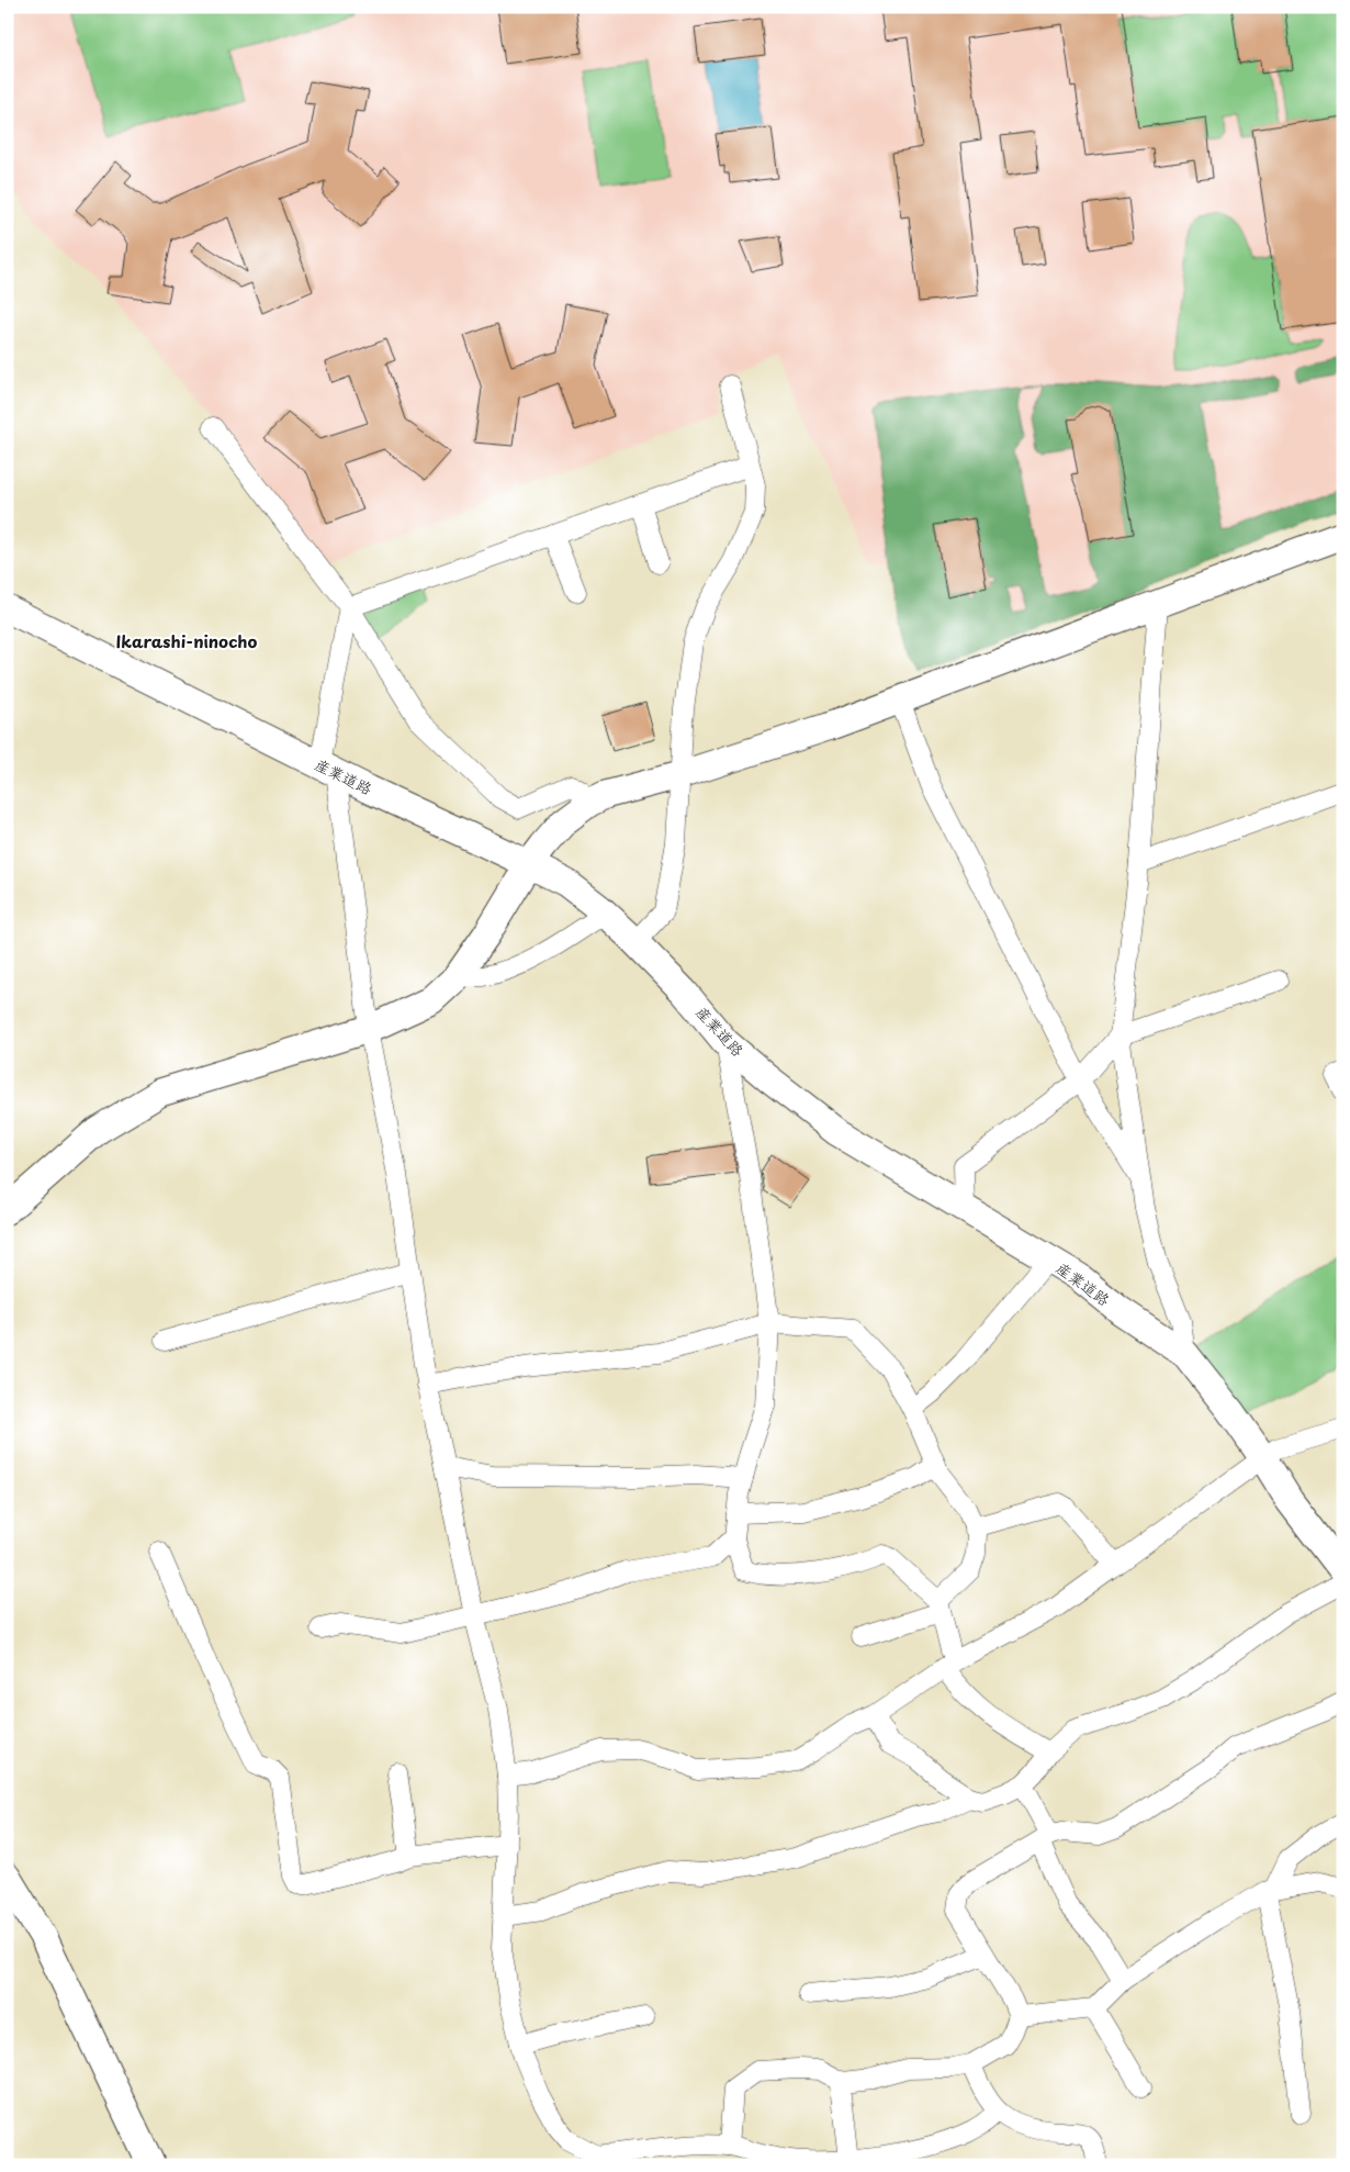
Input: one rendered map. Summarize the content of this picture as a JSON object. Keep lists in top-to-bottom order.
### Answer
{
  "streets": {
    "street": ["産業道路"]
  },
  "districts": ["Ikarashi-ninocho"]
}
